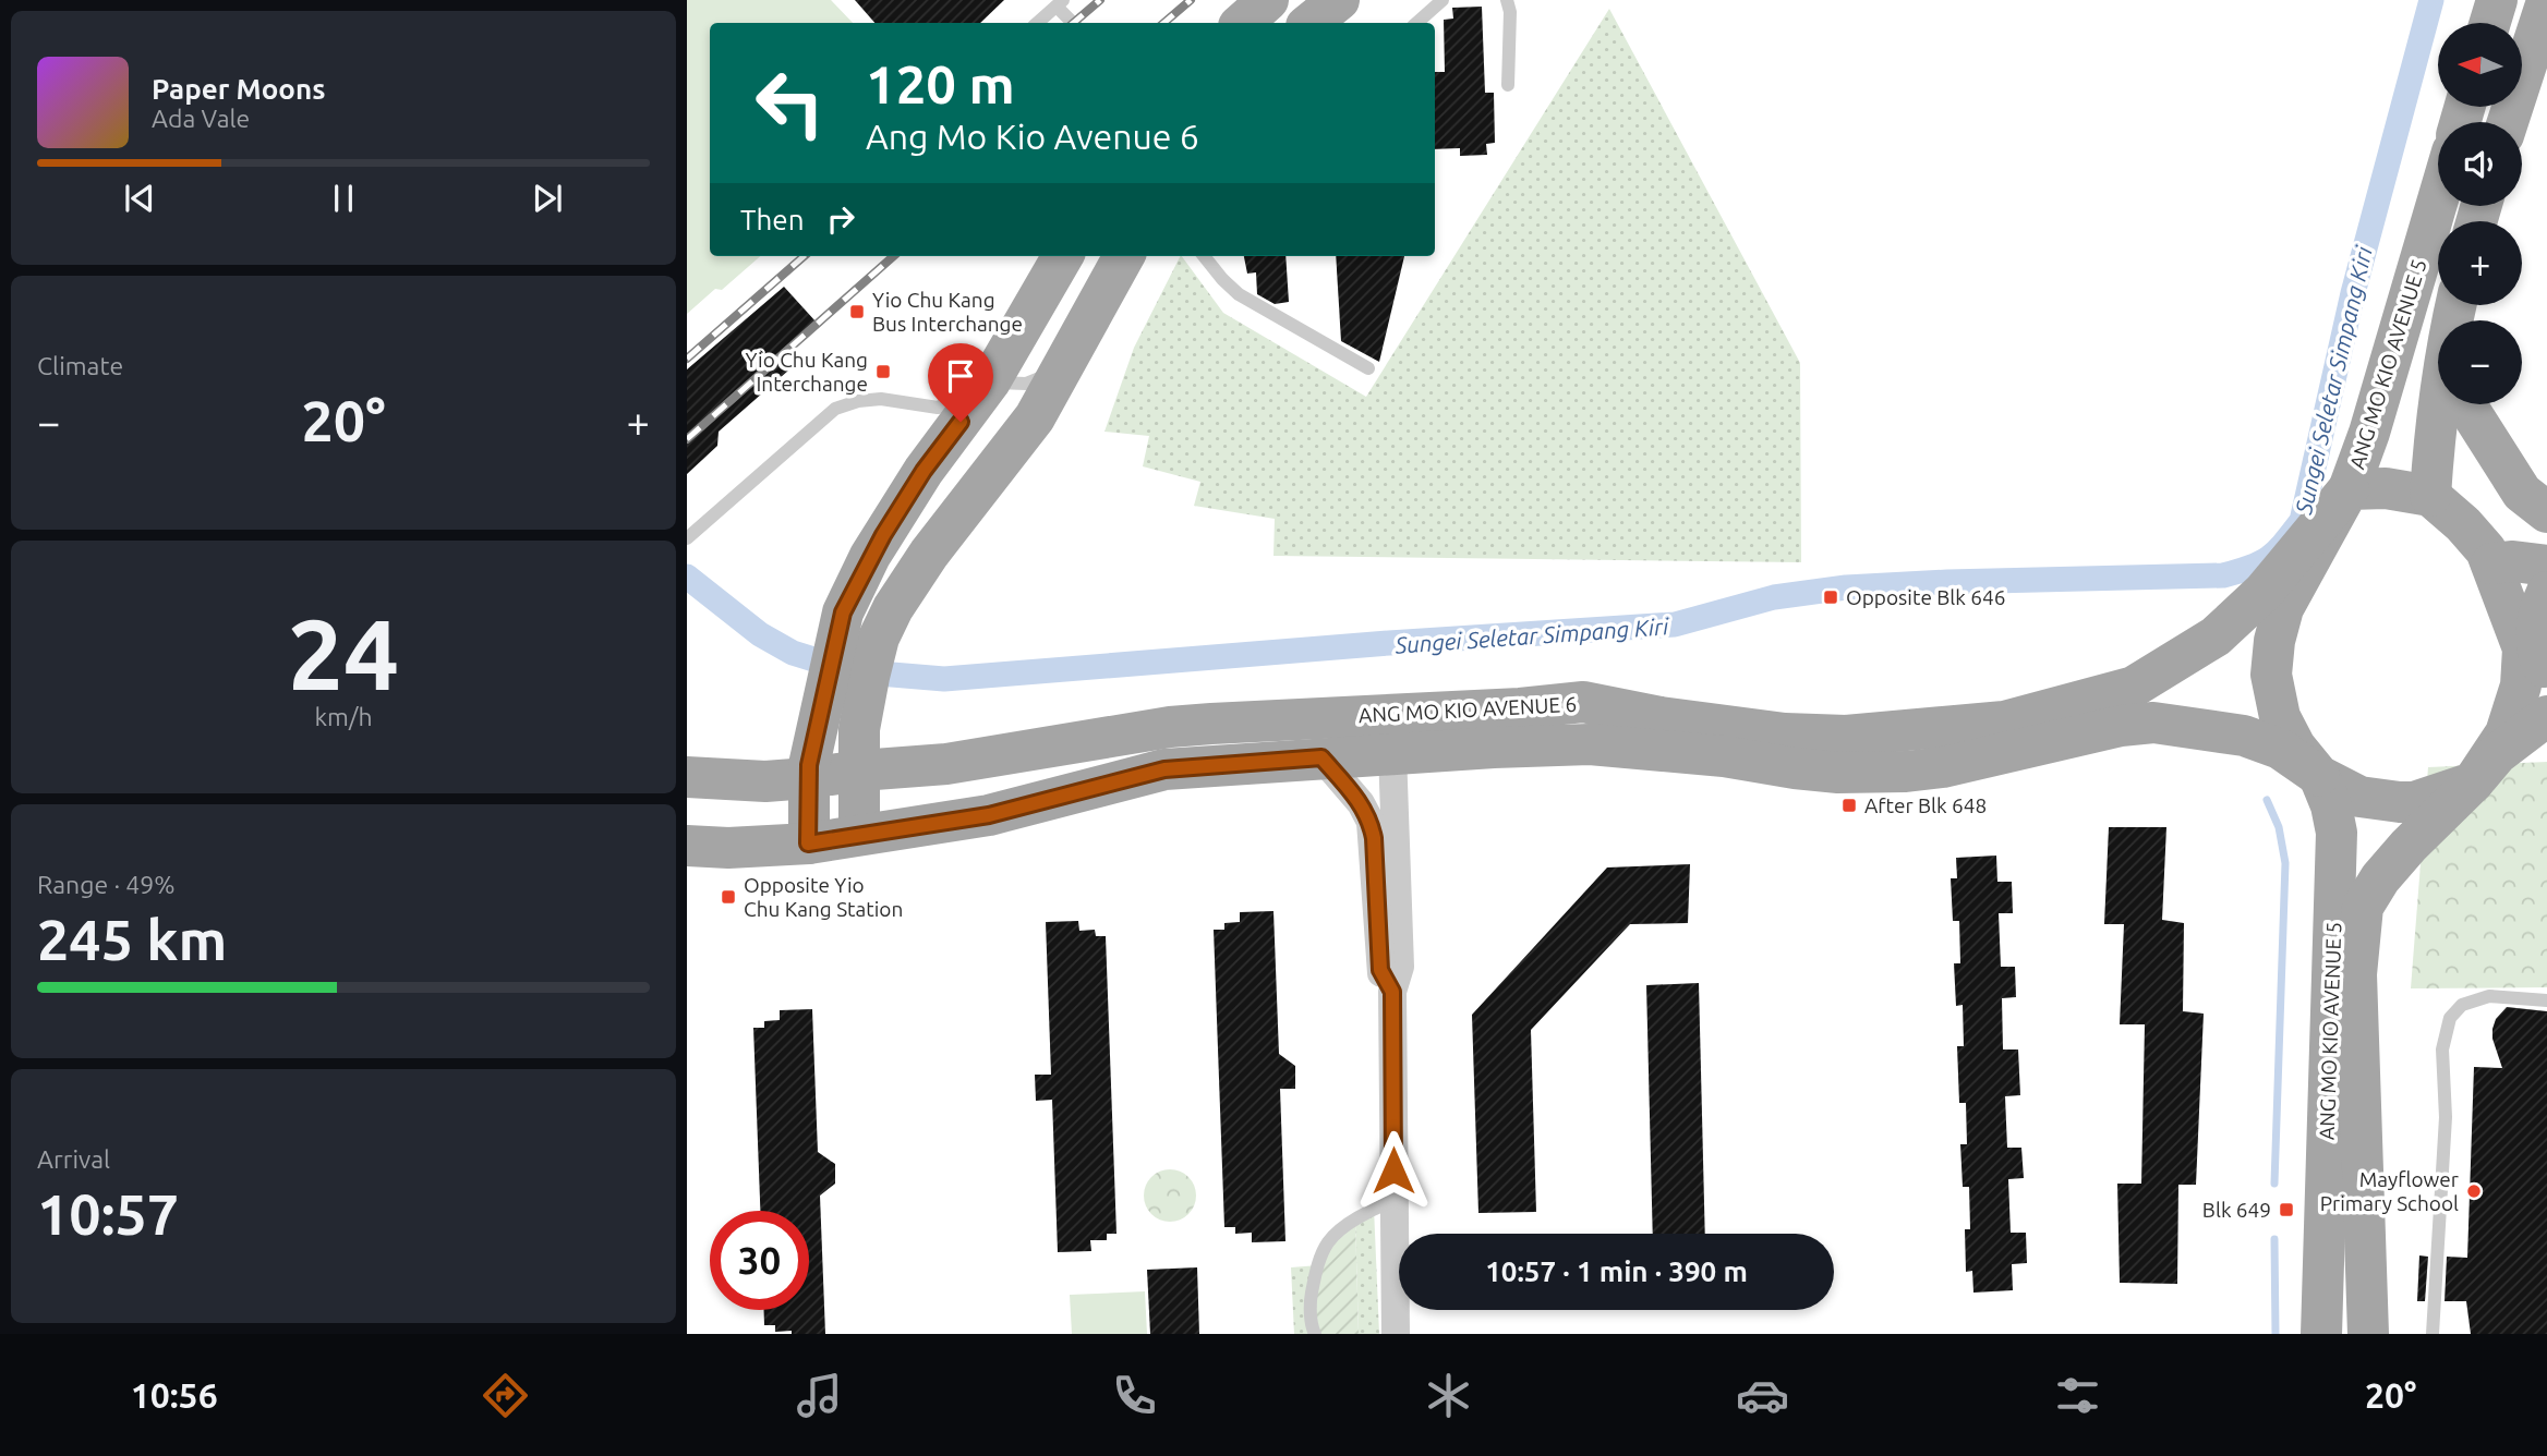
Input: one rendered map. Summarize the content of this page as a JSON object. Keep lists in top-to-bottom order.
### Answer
{
  "streets": {
    "main road": ["ANG MO KIO AVENUE 5", "ANG MO KIO AVENUE 6"]
  },
  "crossings": [
    ["ANG MO KIO AVENUE 5", "ANG MO KIO AVENUE 6"]
  ],
  "water": ["Sungei Seletar Simpang Kiri"],
  "places": {
    "transit": [
      "Yio Chu Kang Bus Interchange",
      "Yio Chu Kang Interchange",
      "Opposite Blk 646",
      "After Blk 648",
      "Opposite Yio Chu Kang Station",
      "Blk 649"
    ],
    "other": ["Mayflower Primary School"]
  },
  "north": "left",
  "page": {
    "map_buttons": ["+", "−"],
    "turn": ["120 m", "Ang Mo Kio Avenue 6"],
    "song": ["Paper Moons", "Ada Vale"],
    "then": "Then",
    "tile": [
      "Climate",
      ["24", "km/h"],
      ["Range · 49%", "245 km"],
      ["Arrival", "10:57"]
    ],
    "heat": ["−", "20°", "+"],
    "limit": "30",
    "trip": "10:57 · 1 min · 390 m",
    "tabs": ["10:56", "20°"]
  }
}
